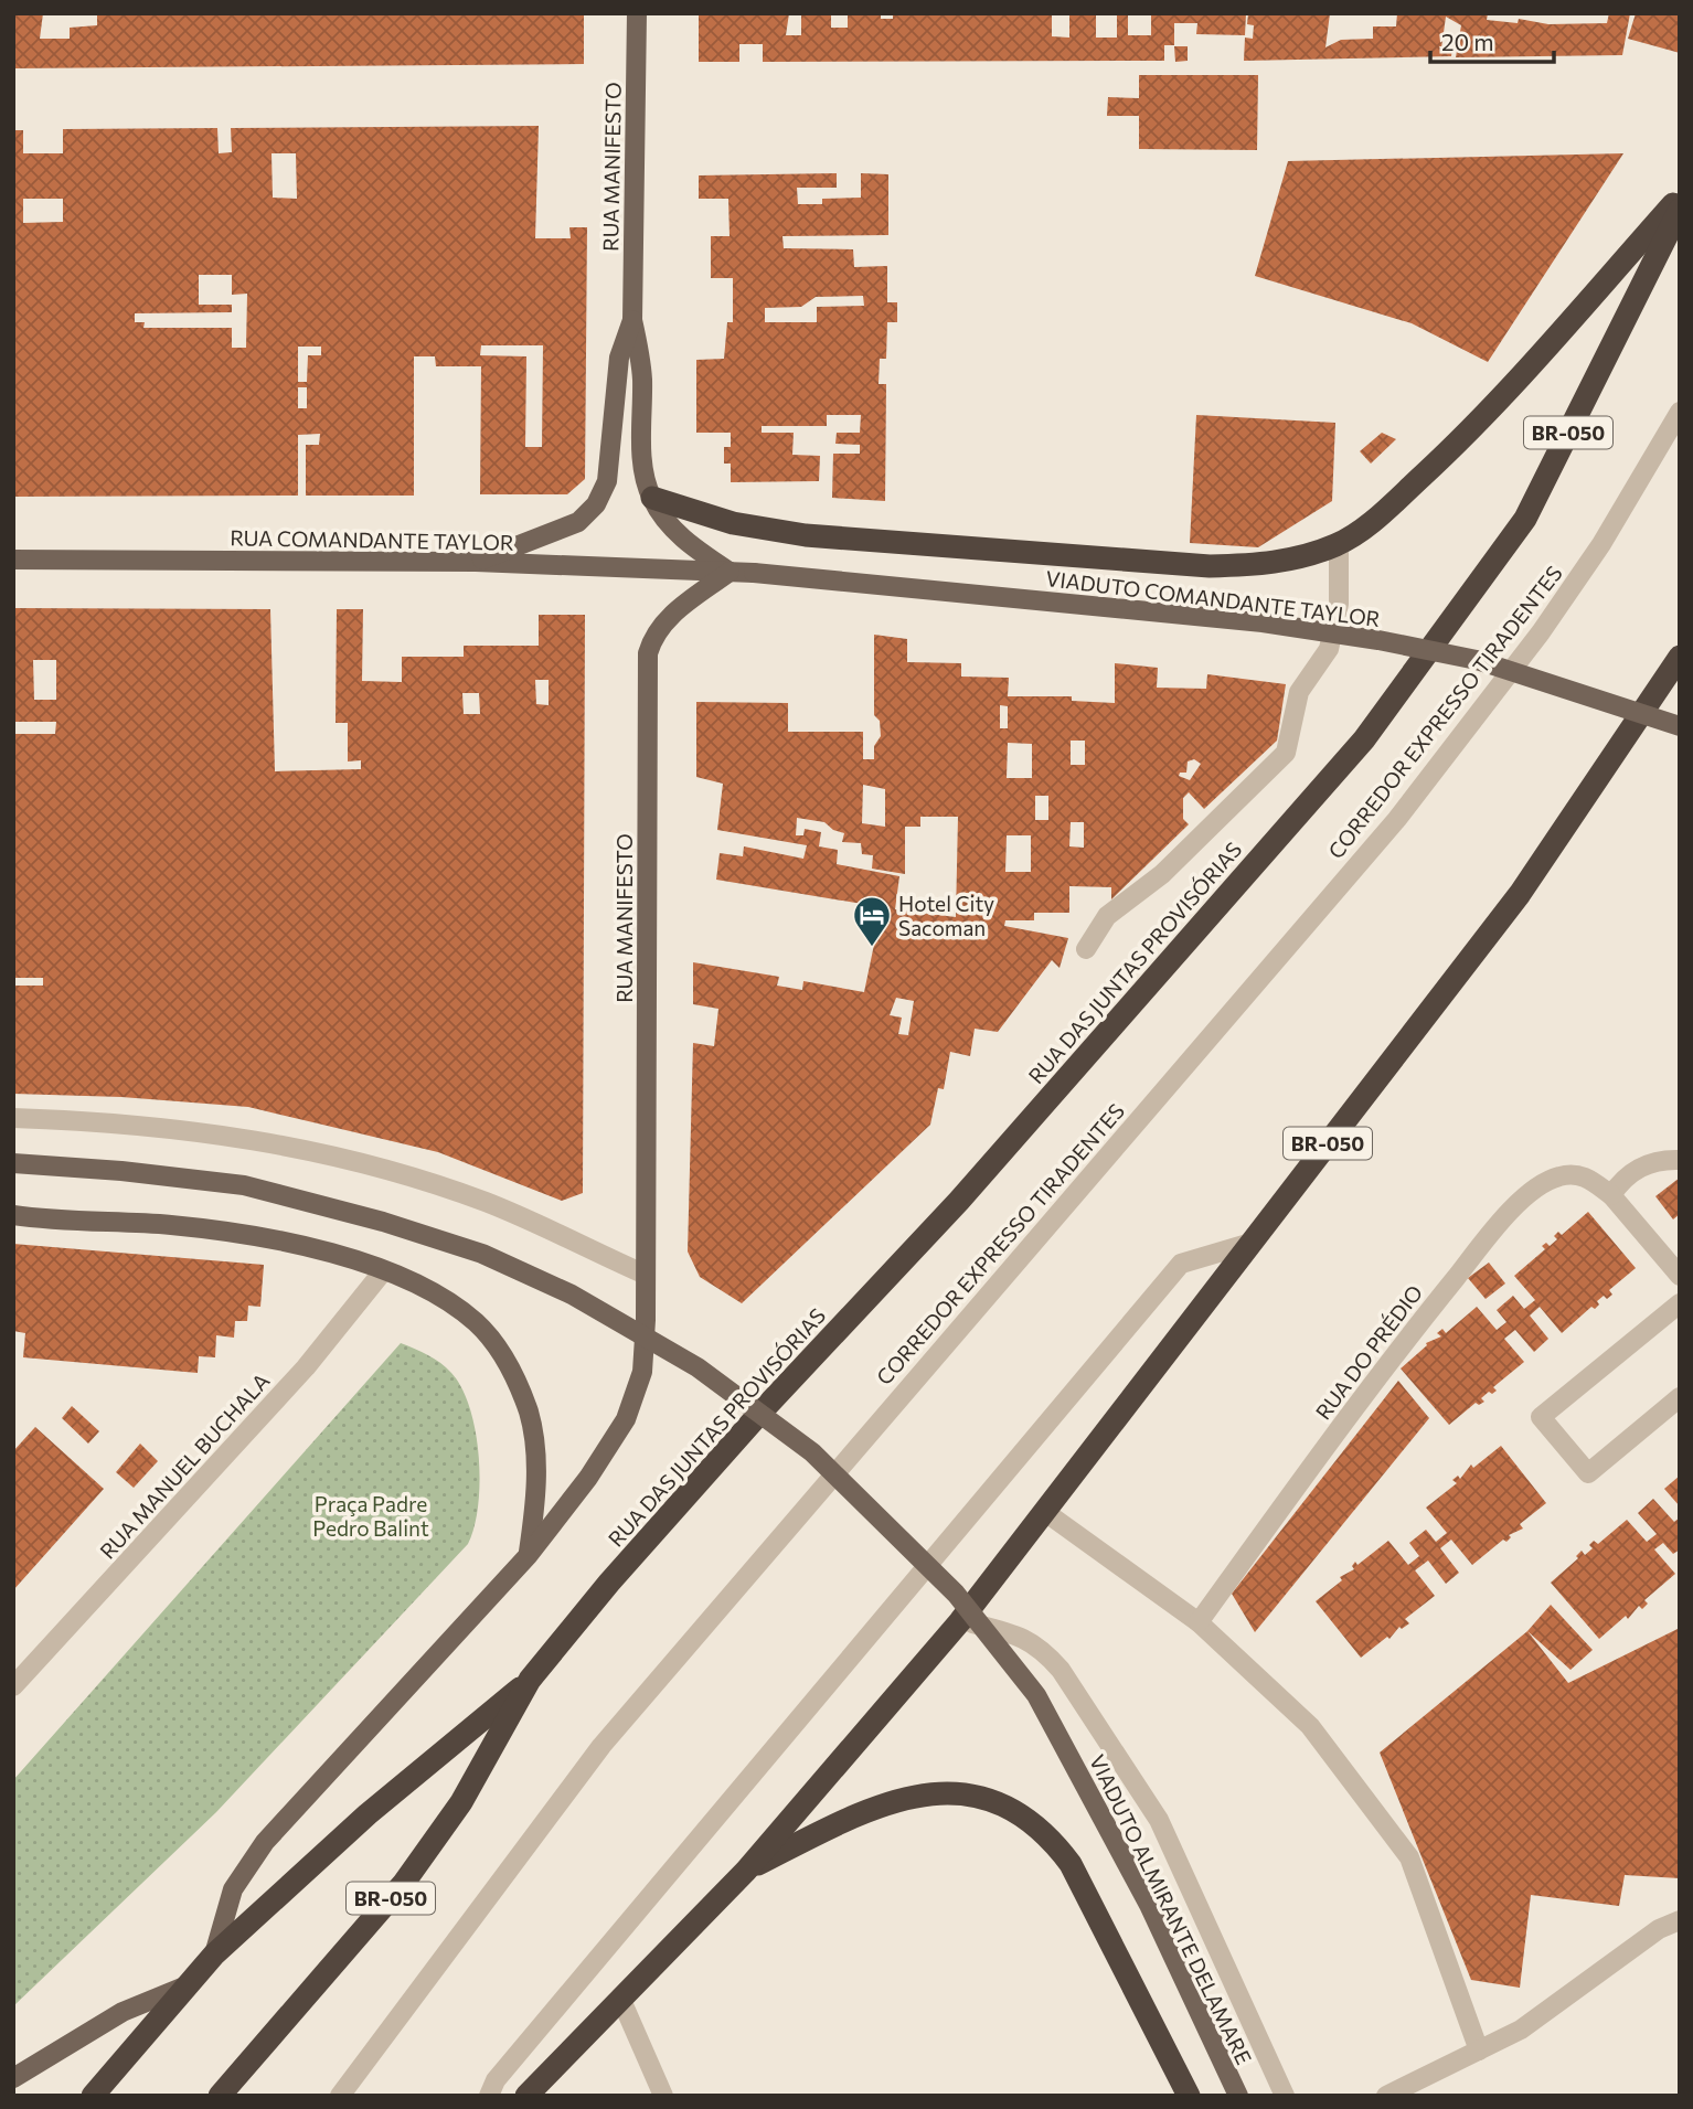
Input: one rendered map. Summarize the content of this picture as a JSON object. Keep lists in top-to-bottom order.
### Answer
{
  "streets": {
    "highway": ["BR-050", "RUA DAS JUNTAS PROVISÓRIAS"],
    "main road": [
      "RUA MANIFESTO",
      "RUA COMANDANTE TAYLOR",
      "VIADUTO COMANDANTE TAYLOR",
      "VIADUTO ALMIRANTE DELAMARE"
    ],
    "street": ["CORREDOR EXPRESSO TIRADENTES", "RUA DO PRÉDIO", "RUA MANUEL BUCHALA"]
  },
  "crossings": [
    ["RUA MANIFESTO", "RUA COMANDANTE TAYLOR"],
    ["RUA MANIFESTO", "VIADUTO COMANDANTE TAYLOR"],
    ["RUA COMANDANTE TAYLOR", "VIADUTO COMANDANTE TAYLOR"]
  ],
  "parks": ["Praça Padre Pedro Balint"],
  "places": {
    "hotel": ["Hotel City Sacoman"]
  },
  "scale_bar": "20 m"
}
